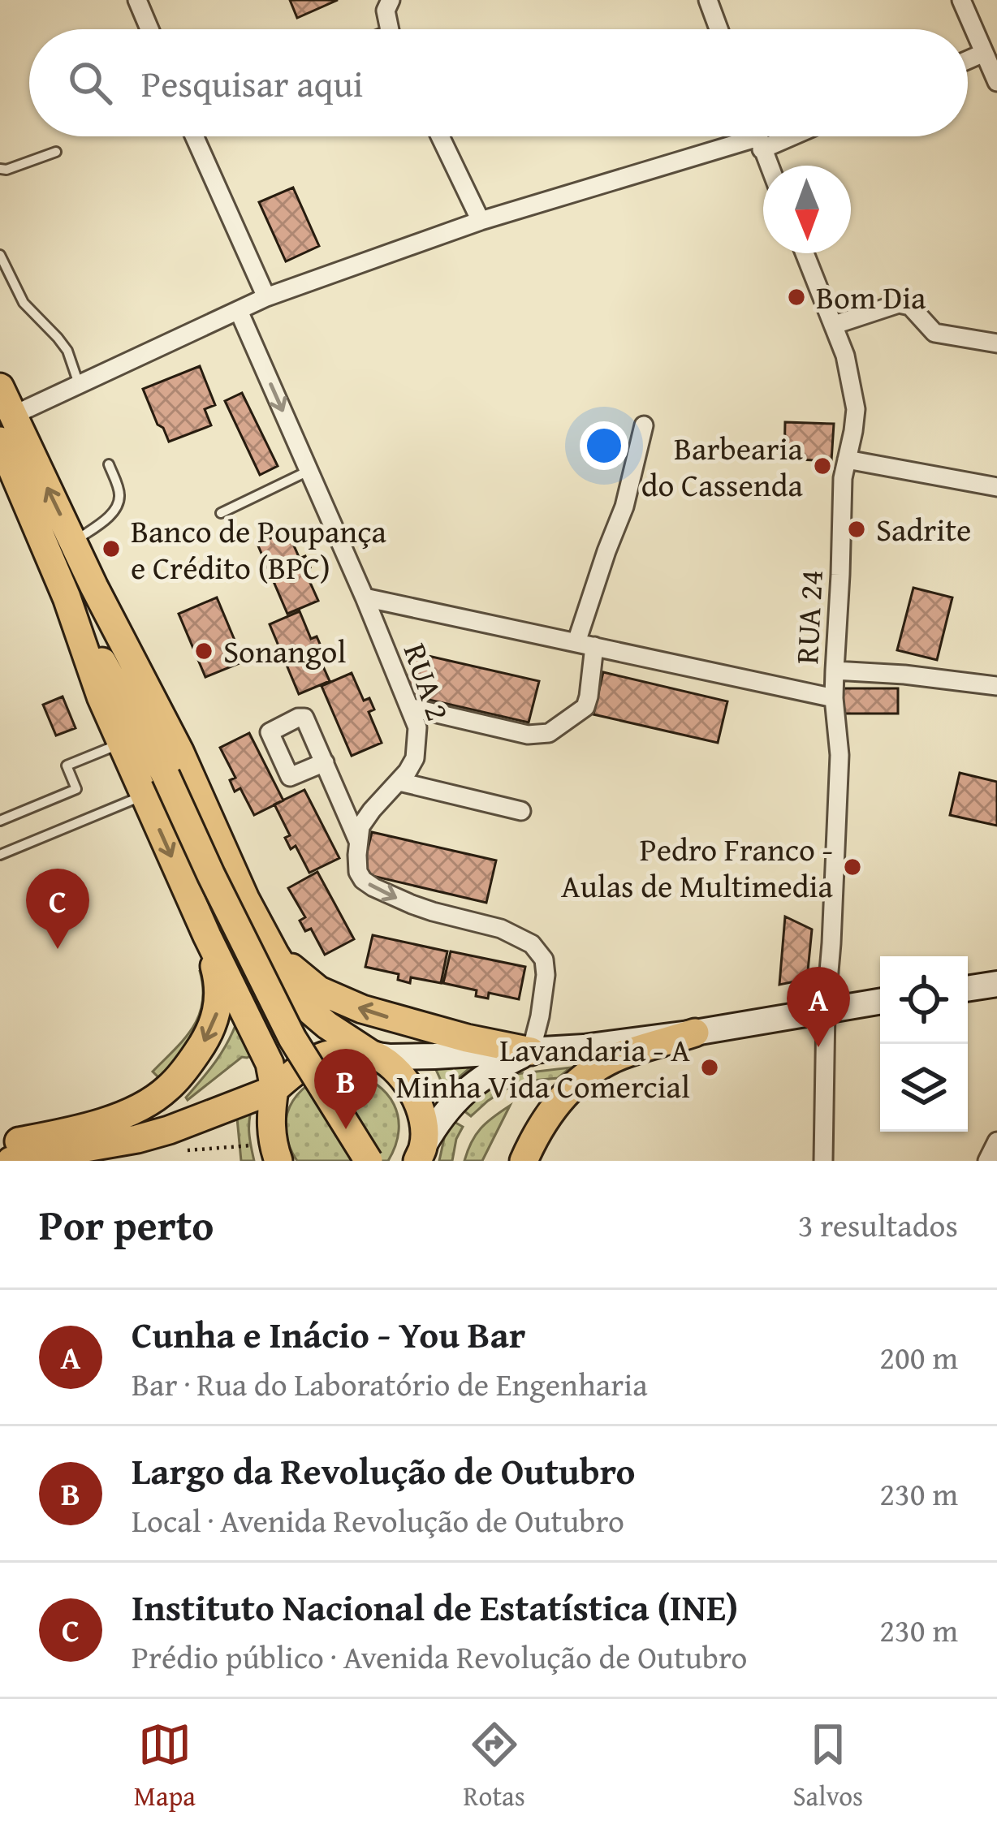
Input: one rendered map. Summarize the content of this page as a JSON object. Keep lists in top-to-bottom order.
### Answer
{
  "streets": {
    "street": ["RUA 24", "RUA 2"]
  },
  "places": [
    "Bom Dia",
    "Barbearia do Cassenda",
    "Sadrite",
    "Banco de Poupança e Crédito (BPC)",
    "Sonangol",
    "Pedro Franco - Aulas de Multimedia",
    "Lavandaria - A Minha Vida Comercial"
  ],
  "north": "bottom",
  "page": {
    "search": "Pesquisar aqui",
    "pins": ["C", "A", "B"],
    "heading": ["Por perto", "3 resultados"],
    "list": [
      {
        "mark": "A",
        "name": "Cunha e Inácio - You Bar",
        "note": "Bar · Rua do Laboratório de Engenharia",
        "value": "200 m"
      },
      {
        "mark": "B",
        "name": "Largo da Revolução de Outubro",
        "note": "Local · Avenida Revolução de Outubro",
        "value": "230 m"
      },
      {
        "mark": "C",
        "name": "Instituto Nacional de Estatística (INE)",
        "note": "Prédio público · Avenida Revolução de Outubro",
        "value": "230 m"
      }
    ],
    "nav": ["Mapa", "Rotas", "Salvos"]
  }
}
